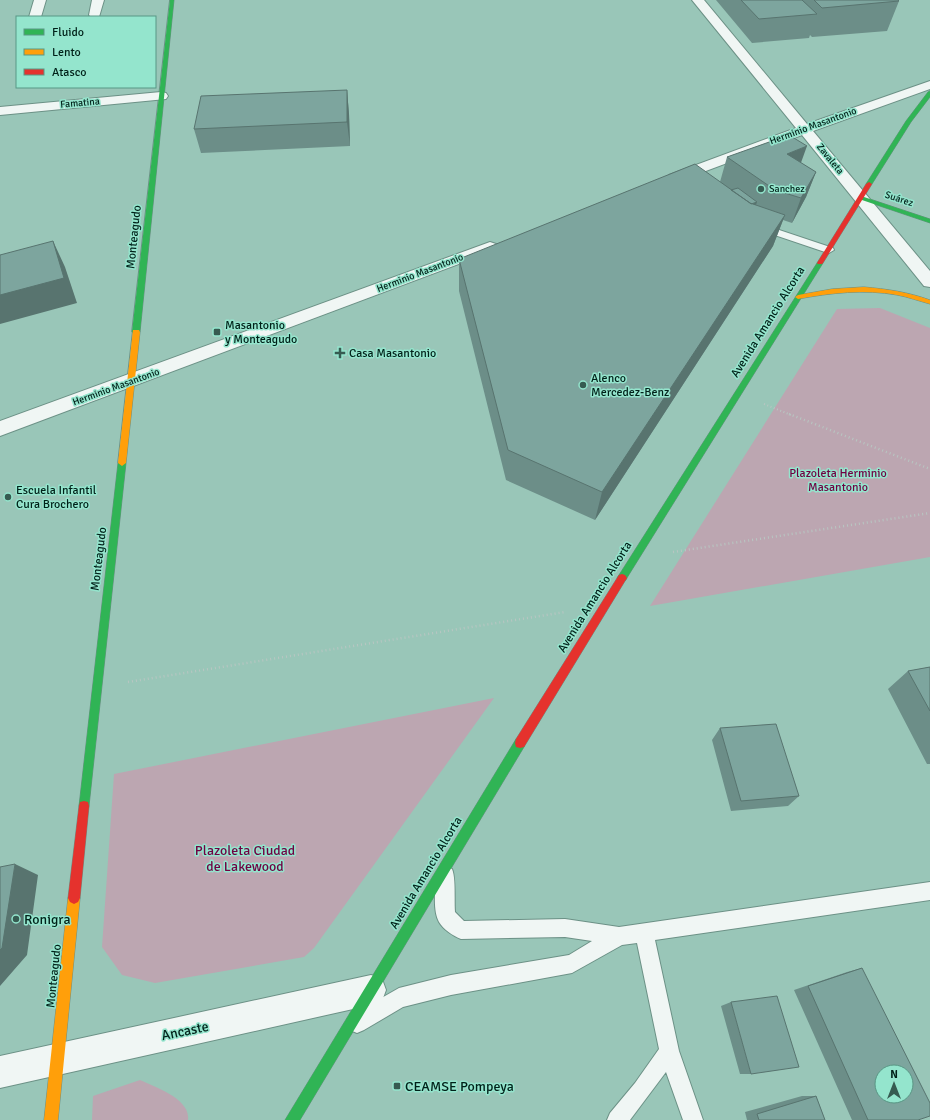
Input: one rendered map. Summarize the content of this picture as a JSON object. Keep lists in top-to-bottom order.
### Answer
{
  "streets": {
    "street": [
      "Famatina",
      "Herminio Masantonio",
      "Zavaleta",
      "Suárez",
      "Monteagudo",
      "Avenida Amancio Alcorta",
      "Ancaste"
    ]
  },
  "crossings": [
    ["Famatina", "Monteagudo"],
    ["Herminio Masantonio", "Zavaleta"],
    ["Herminio Masantonio", "Monteagudo"],
    ["Zavaleta", "Suárez"],
    ["Zavaleta", "Avenida Amancio Alcorta"],
    ["Suárez", "Avenida Amancio Alcorta"],
    ["Monteagudo", "Ancaste"],
    ["Avenida Amancio Alcorta", "Ancaste"]
  ],
  "parks": ["Plazoleta Herminio Masantonio", "Plazoleta Ciudad de Lakewood"],
  "places": {
    "other": [
      "Sanchez",
      "Alenco Mercedez-Benz",
      "Escuela Infantil Cura Brochero",
      "Ronigra"
    ],
    "transit": ["Masantonio y Monteagudo", "CEAMSE Pompeya"],
    "health": ["Casa Masantonio"]
  },
  "legend": ["Fluido", "Lento", "Atasco"],
  "north": "top"
}
